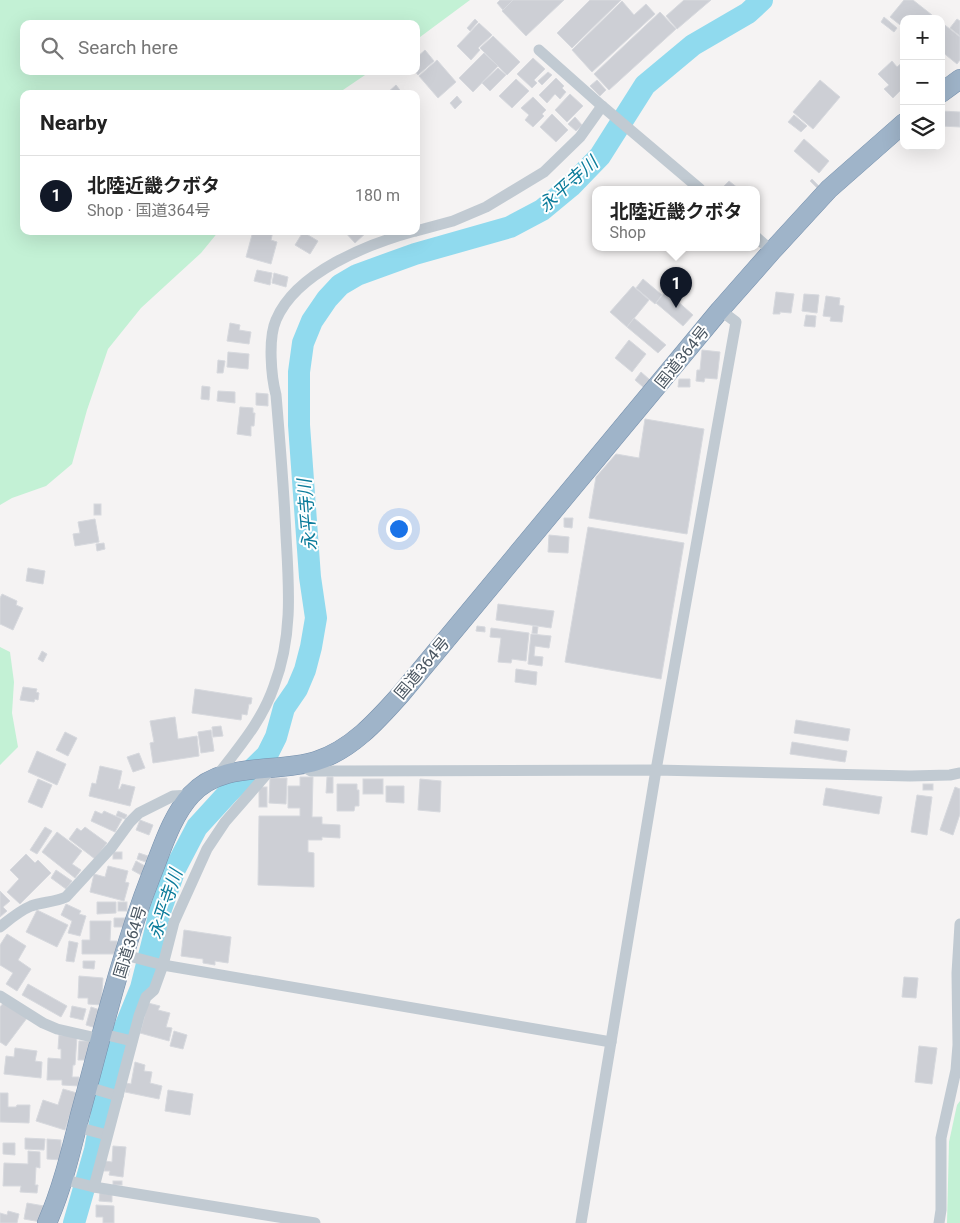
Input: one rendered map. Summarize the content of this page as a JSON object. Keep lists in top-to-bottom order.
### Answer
{
  "streets": {
    "highway": ["国道364号"]
  },
  "water": ["永平寺川"],
  "page": {
    "map_buttons": ["+", "−"],
    "search": "Search here",
    "heading": "Nearby",
    "list": [
      {
        "mark": "1",
        "name": "北陸近畿クボタ",
        "note": "Shop · 国道364号",
        "value": "180 m"
      }
    ],
    "popup": ["北陸近畿クボタ", "Shop"],
    "pins": "1"
  }
}
